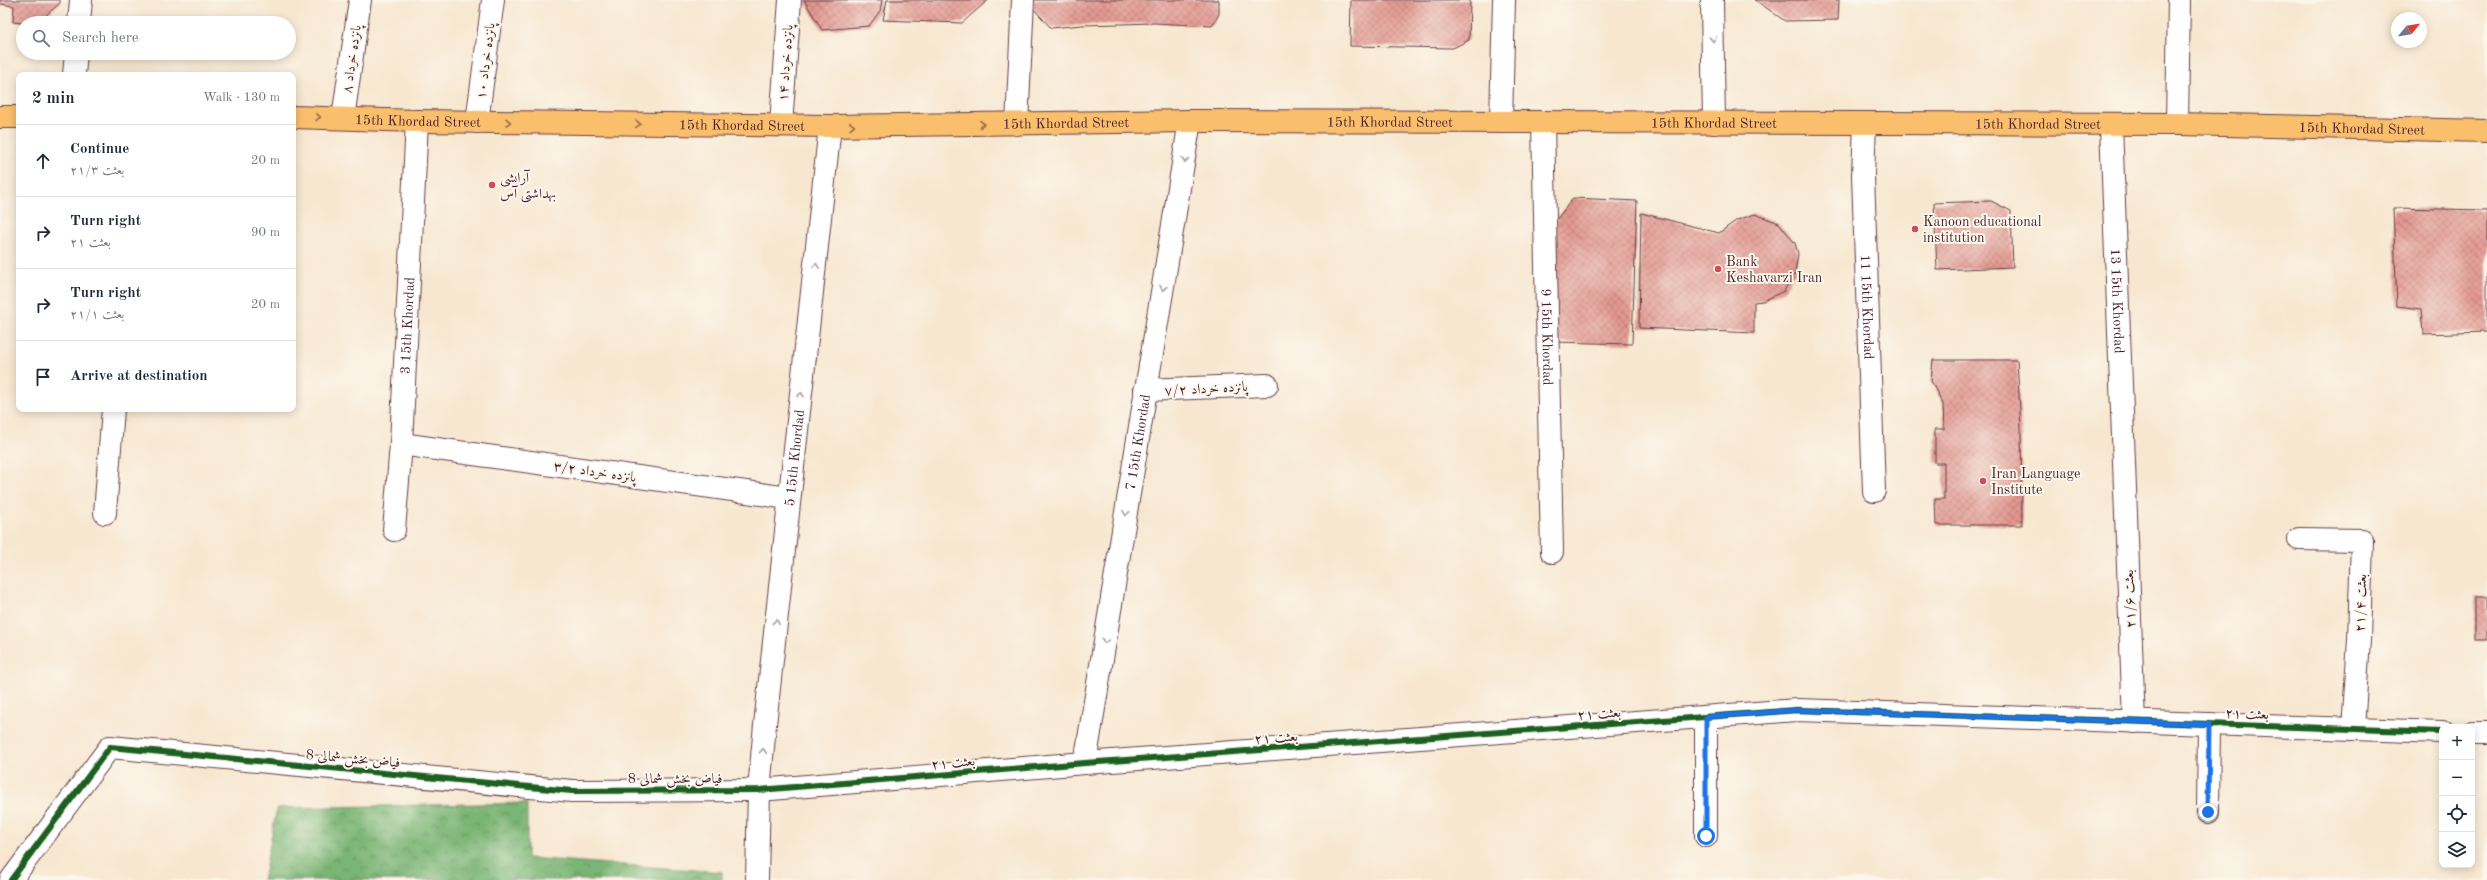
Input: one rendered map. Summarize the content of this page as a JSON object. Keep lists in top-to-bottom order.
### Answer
{
  "streets": {
    "main road": ["15th Khordad Street"],
    "street": [
      "پانزده خرداد ۸",
      "پانزده خرداد ۱۰",
      "پانزده خرداد ۱۴",
      "13 15th Khordad",
      "11 15th Khordad",
      "3 15th Khordad",
      "9 15th Khordad",
      "پانزده خرداد ۷/۲",
      "7 15th Khordad",
      "5 15th Khordad",
      "پانزده خرداد ۳/۲",
      "بعثت ۲۱/۶",
      "بعثت ۲۱/۴",
      "بعثت ۲۱",
      "فیاض بخش شمالی 8"
    ]
  },
  "crossings": [
    ["پانزده خرداد ۸", "15th Khordad Street"],
    ["پانزده خرداد ۱۰", "15th Khordad Street"],
    ["پانزده خرداد ۱۴", "15th Khordad Street"],
    ["15th Khordad Street", "13 15th Khordad"],
    ["15th Khordad Street", "11 15th Khordad"],
    ["15th Khordad Street", "3 15th Khordad"],
    ["15th Khordad Street", "9 15th Khordad"],
    ["15th Khordad Street", "7 15th Khordad"],
    ["15th Khordad Street", "5 15th Khordad"],
    ["13 15th Khordad", "بعثت ۲۱/۶"],
    ["3 15th Khordad", "پانزده خرداد ۳/۲"],
    ["پانزده خرداد ۷/۲", "7 15th Khordad"],
    ["7 15th Khordad", "بعثت ۲۱"],
    ["5 15th Khordad", "پانزده خرداد ۳/۲"],
    ["5 15th Khordad", "بعثت ۲۱"],
    ["5 15th Khordad", "فیاض بخش شمالی 8"],
    ["بعثت ۲۱/۶", "بعثت ۲۱"],
    ["بعثت ۲۱/۴", "بعثت ۲۱"],
    ["بعثت ۲۱", "فیاض بخش شمالی 8"]
  ],
  "one_way": ["7 15th Khordad", "5 15th Khordad"],
  "places": [
    "آرایشی بهداشتی آس",
    "Kanoon educational institution",
    "Bank Keshavarzi Iran",
    "Iran Language Institute"
  ],
  "north": "top right",
  "page": {
    "search": "Search here",
    "heading": ["2 min", "Walk · 130 m"],
    "list": [
      ["Continue", "بعثت ۲۱/۳", "20 m"],
      ["Turn right", "بعثت ۲۱", "90 m"],
      ["Turn right", "بعثت ۲۱/۱", "20 m"],
      "Arrive at destination"
    ],
    "map_buttons": ["+", "−"]
  }
}
